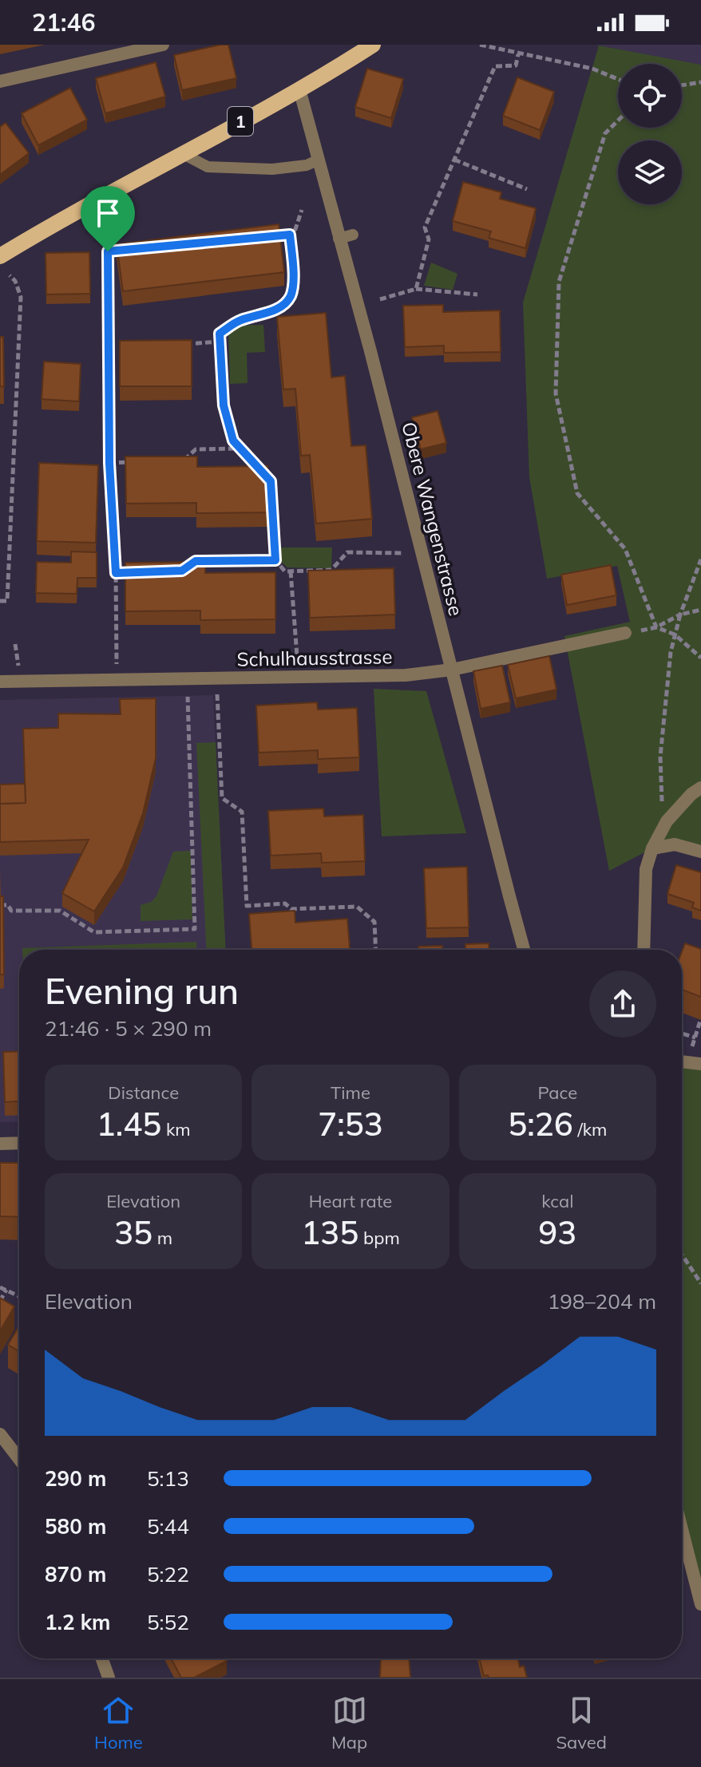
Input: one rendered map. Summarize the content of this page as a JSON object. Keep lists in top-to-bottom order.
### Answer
{
  "streets": {
    "main road": ["1"],
    "street": ["Obere Wangenstrasse", "Schulhausstrasse"]
  },
  "crossings": [
    ["1", "Obere Wangenstrasse"],
    ["Obere Wangenstrasse", "Schulhausstrasse"]
  ],
  "page": {
    "status": "21:46",
    "heading": ["Evening run", "21:46 · 5 × 290 m"],
    "stats": [
      ["Distance", "1.45 km"],
      ["Time", "7:53"],
      ["Pace", "5:26 /km"],
      ["Elevation", "35 m"],
      ["Heart rate", "135 bpm"],
      ["kcal", "93"]
    ],
    "chart": ["Elevation", "198–204 m"],
    "list": [
      {
        "name": "290 m",
        "note": "5:13"
      },
      {
        "name": "580 m",
        "note": "5:44"
      },
      {
        "name": "870 m",
        "note": "5:22"
      },
      {
        "name": "1.2 km",
        "note": "5:52"
      }
    ],
    "tabs": ["Home", "Map", "Saved"]
  }
}
